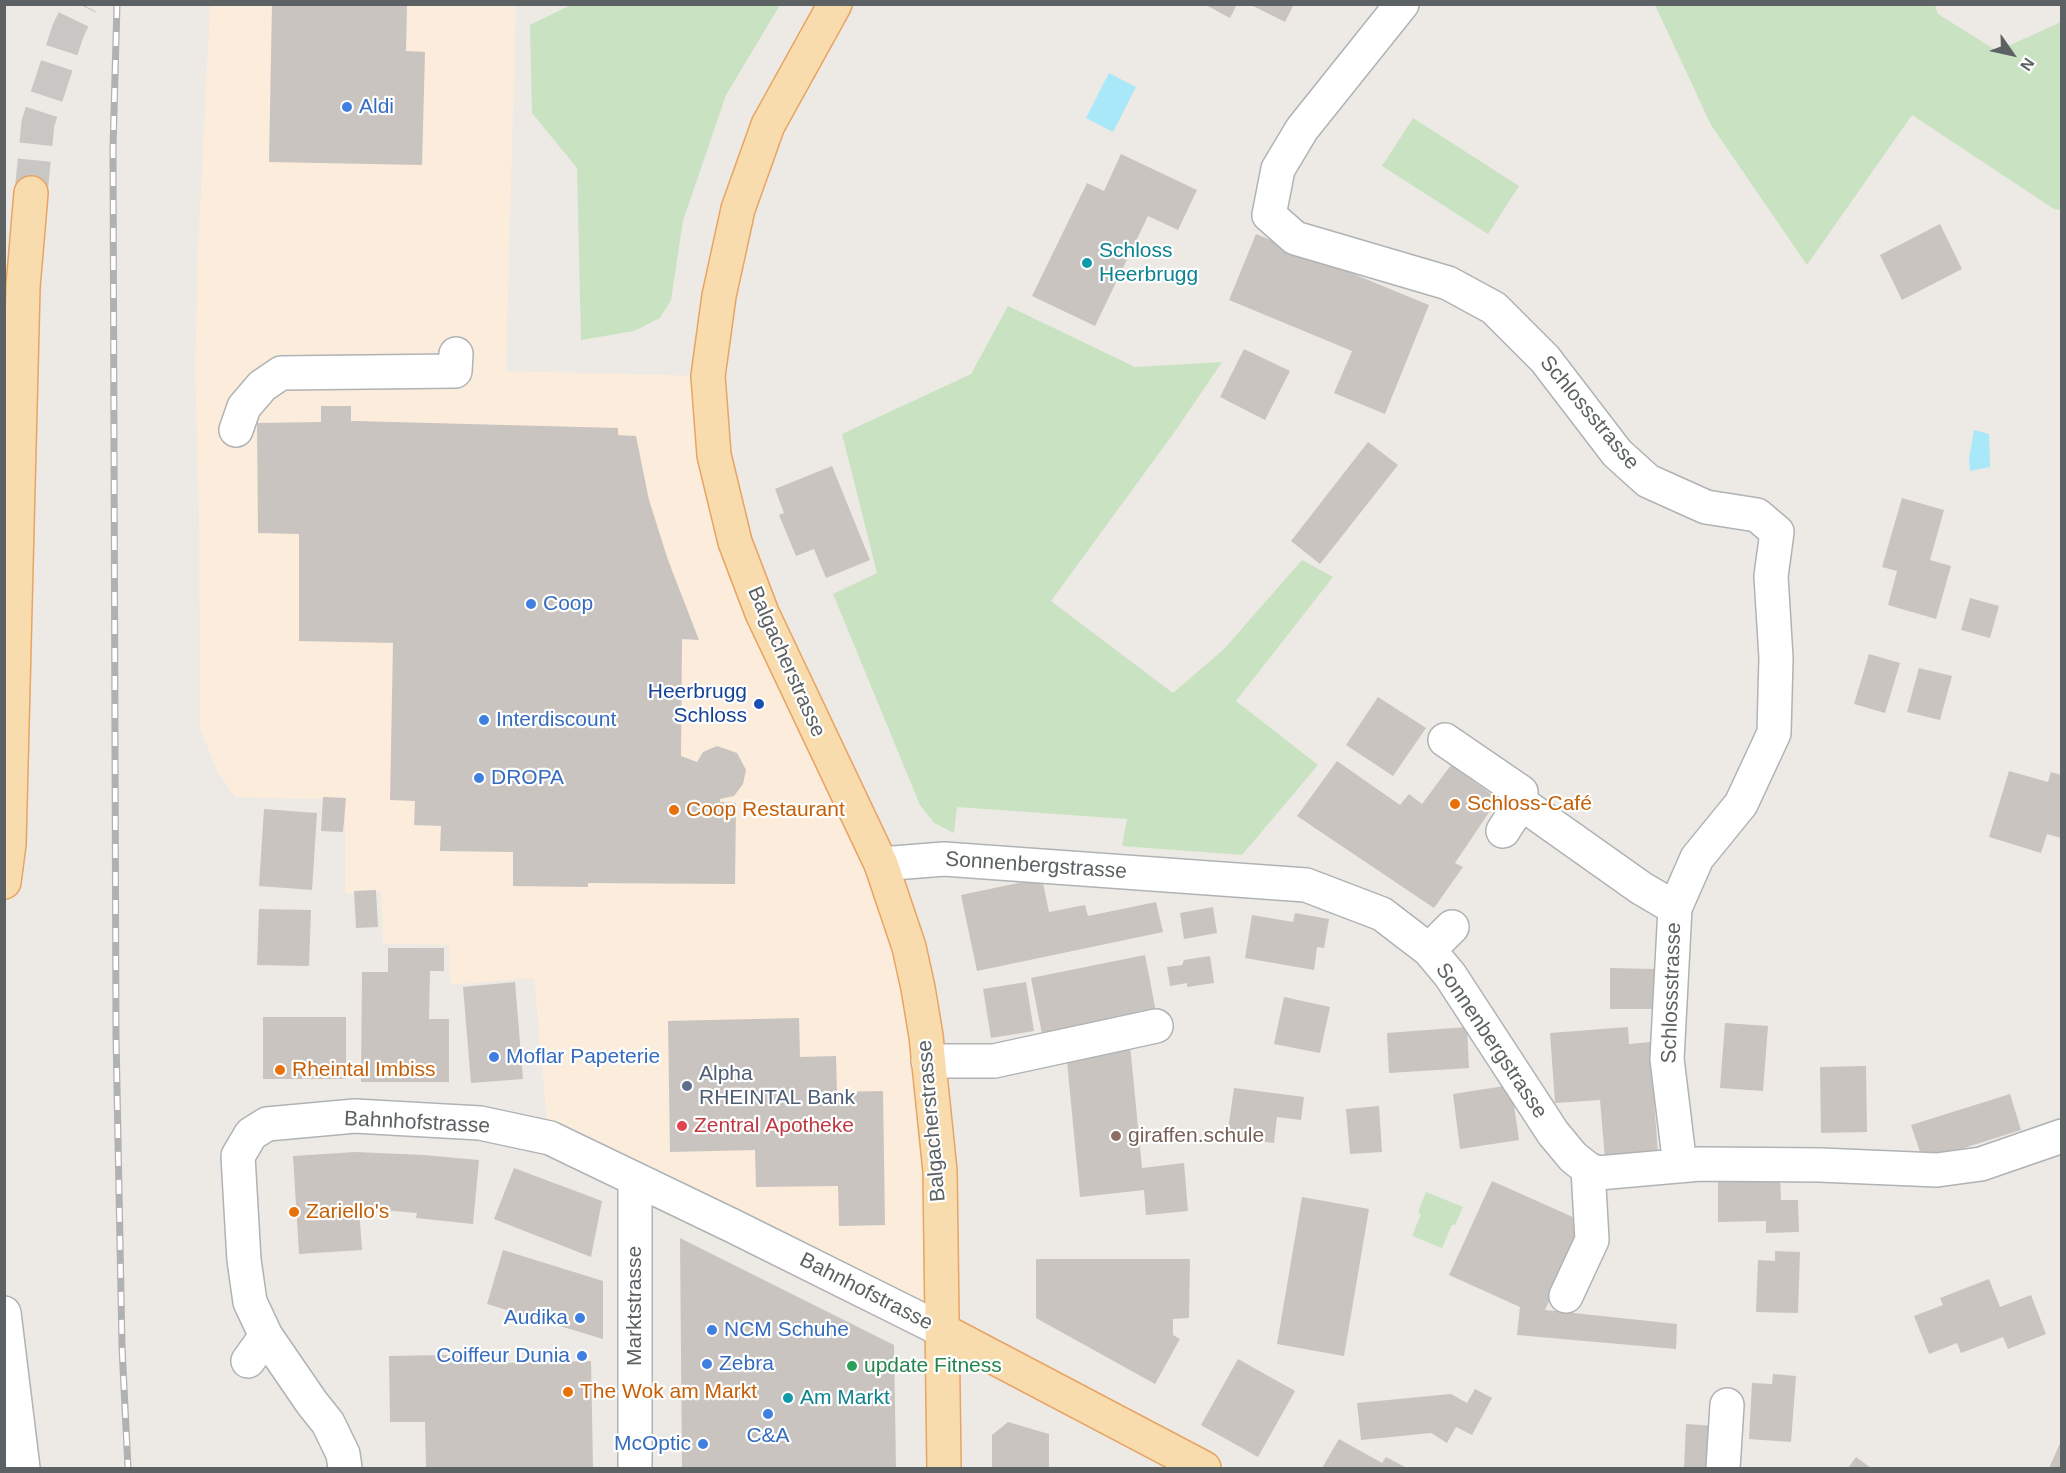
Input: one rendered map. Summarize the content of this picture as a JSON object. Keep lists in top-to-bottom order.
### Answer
{
  "streets": {
    "main road": ["Balgacherstrasse"],
    "street": [
      "Schlossstrasse",
      "Sonnenbergstrasse",
      "Bahnhofstrasse",
      "Marktstrasse"
    ]
  },
  "crossings": [
    ["Balgacherstrasse", "Sonnenbergstrasse"],
    ["Balgacherstrasse", "Bahnhofstrasse"],
    ["Bahnhofstrasse", "Marktstrasse"]
  ],
  "places": [
    "Aldi",
    "Schloss Heerbrugg",
    "Coop",
    "Heerbrugg Schloss",
    "Interdiscount",
    "DROPA",
    "Schloss-Café",
    "Coop Restaurant",
    "Moflar Papeterie",
    "Rheintal Imbiss",
    "Alpha RHEINTAL Bank",
    "Zentral Apotheke",
    "giraffen.schule",
    "Zariello's",
    "Audika",
    "NCM Schuhe",
    "Coiffeur Dunia",
    "Zebra",
    "update Fitness",
    "The Wok am Markt",
    "Am Markt",
    "C&A",
    "McOptic"
  ],
  "north": "bottom right"
}
